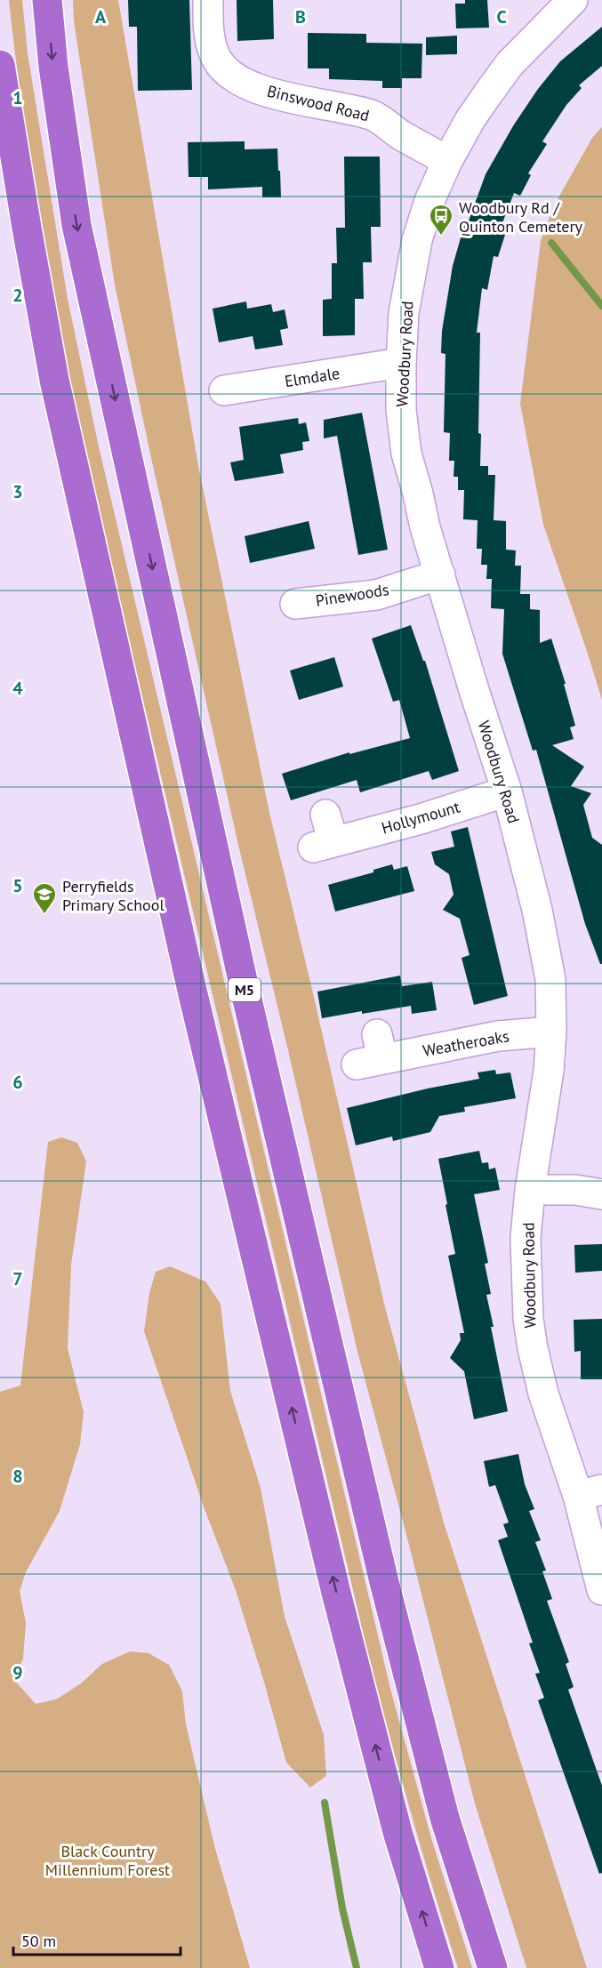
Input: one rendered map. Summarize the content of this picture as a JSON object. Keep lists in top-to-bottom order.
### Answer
{
  "streets": {
    "highway": ["M5"],
    "street": [
      "Binswood Road",
      "Woodbury Road",
      "Elmdale",
      "Pinewoods",
      "Hollymount",
      "Weatheroaks"
    ]
  },
  "crossings": [
    ["Binswood Road", "Woodbury Road"],
    ["Woodbury Road", "Elmdale"],
    ["Woodbury Road", "Pinewoods"],
    ["Woodbury Road", "Hollymount"],
    ["Woodbury Road", "Weatheroaks"]
  ],
  "parks": ["Black Country Millennium Forest"],
  "places": {
    "bus stop": ["Woodbury Rd / Quinton Cemetery"],
    "school or university": ["Perryfields Primary School"]
  },
  "scale_bar": "50 m",
  "grid": {
    "columns": ["A", "B", "C"],
    "rows": [
      "1",
      "2",
      "3",
      "4",
      "5",
      "6",
      "7",
      "8",
      "9"
    ]
  }
}
